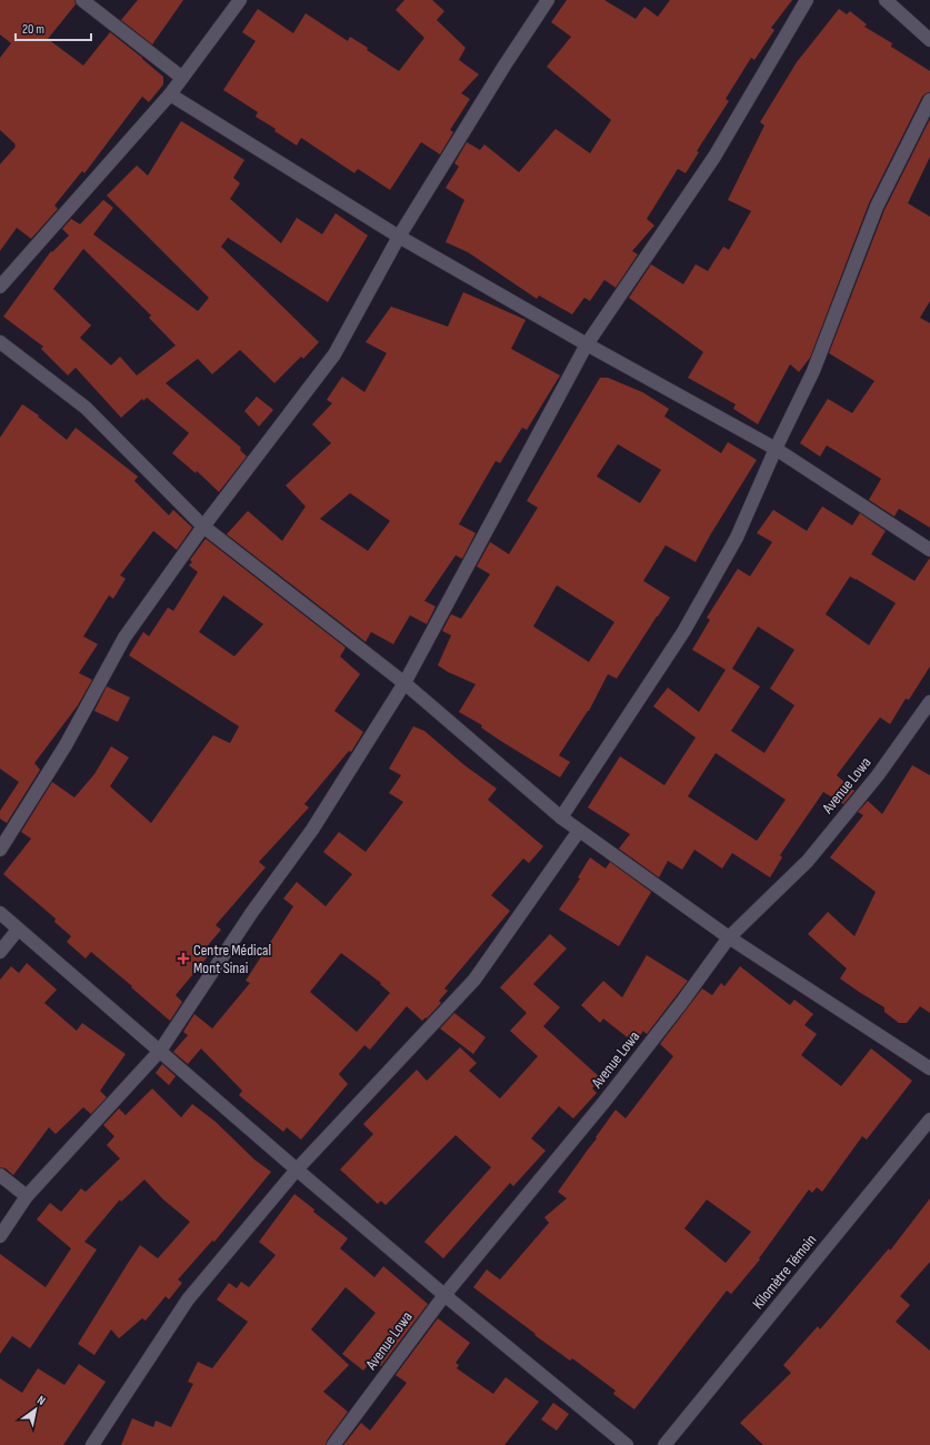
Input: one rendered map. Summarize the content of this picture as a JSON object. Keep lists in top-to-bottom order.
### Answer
{
  "streets": {
    "street": ["Avenue Lowa", "Kilomètre Témoin"]
  },
  "places": {
    "health": ["Centre Médical Mont Sinai"]
  },
  "scale_bar": "20 m",
  "north": "top right"
}
